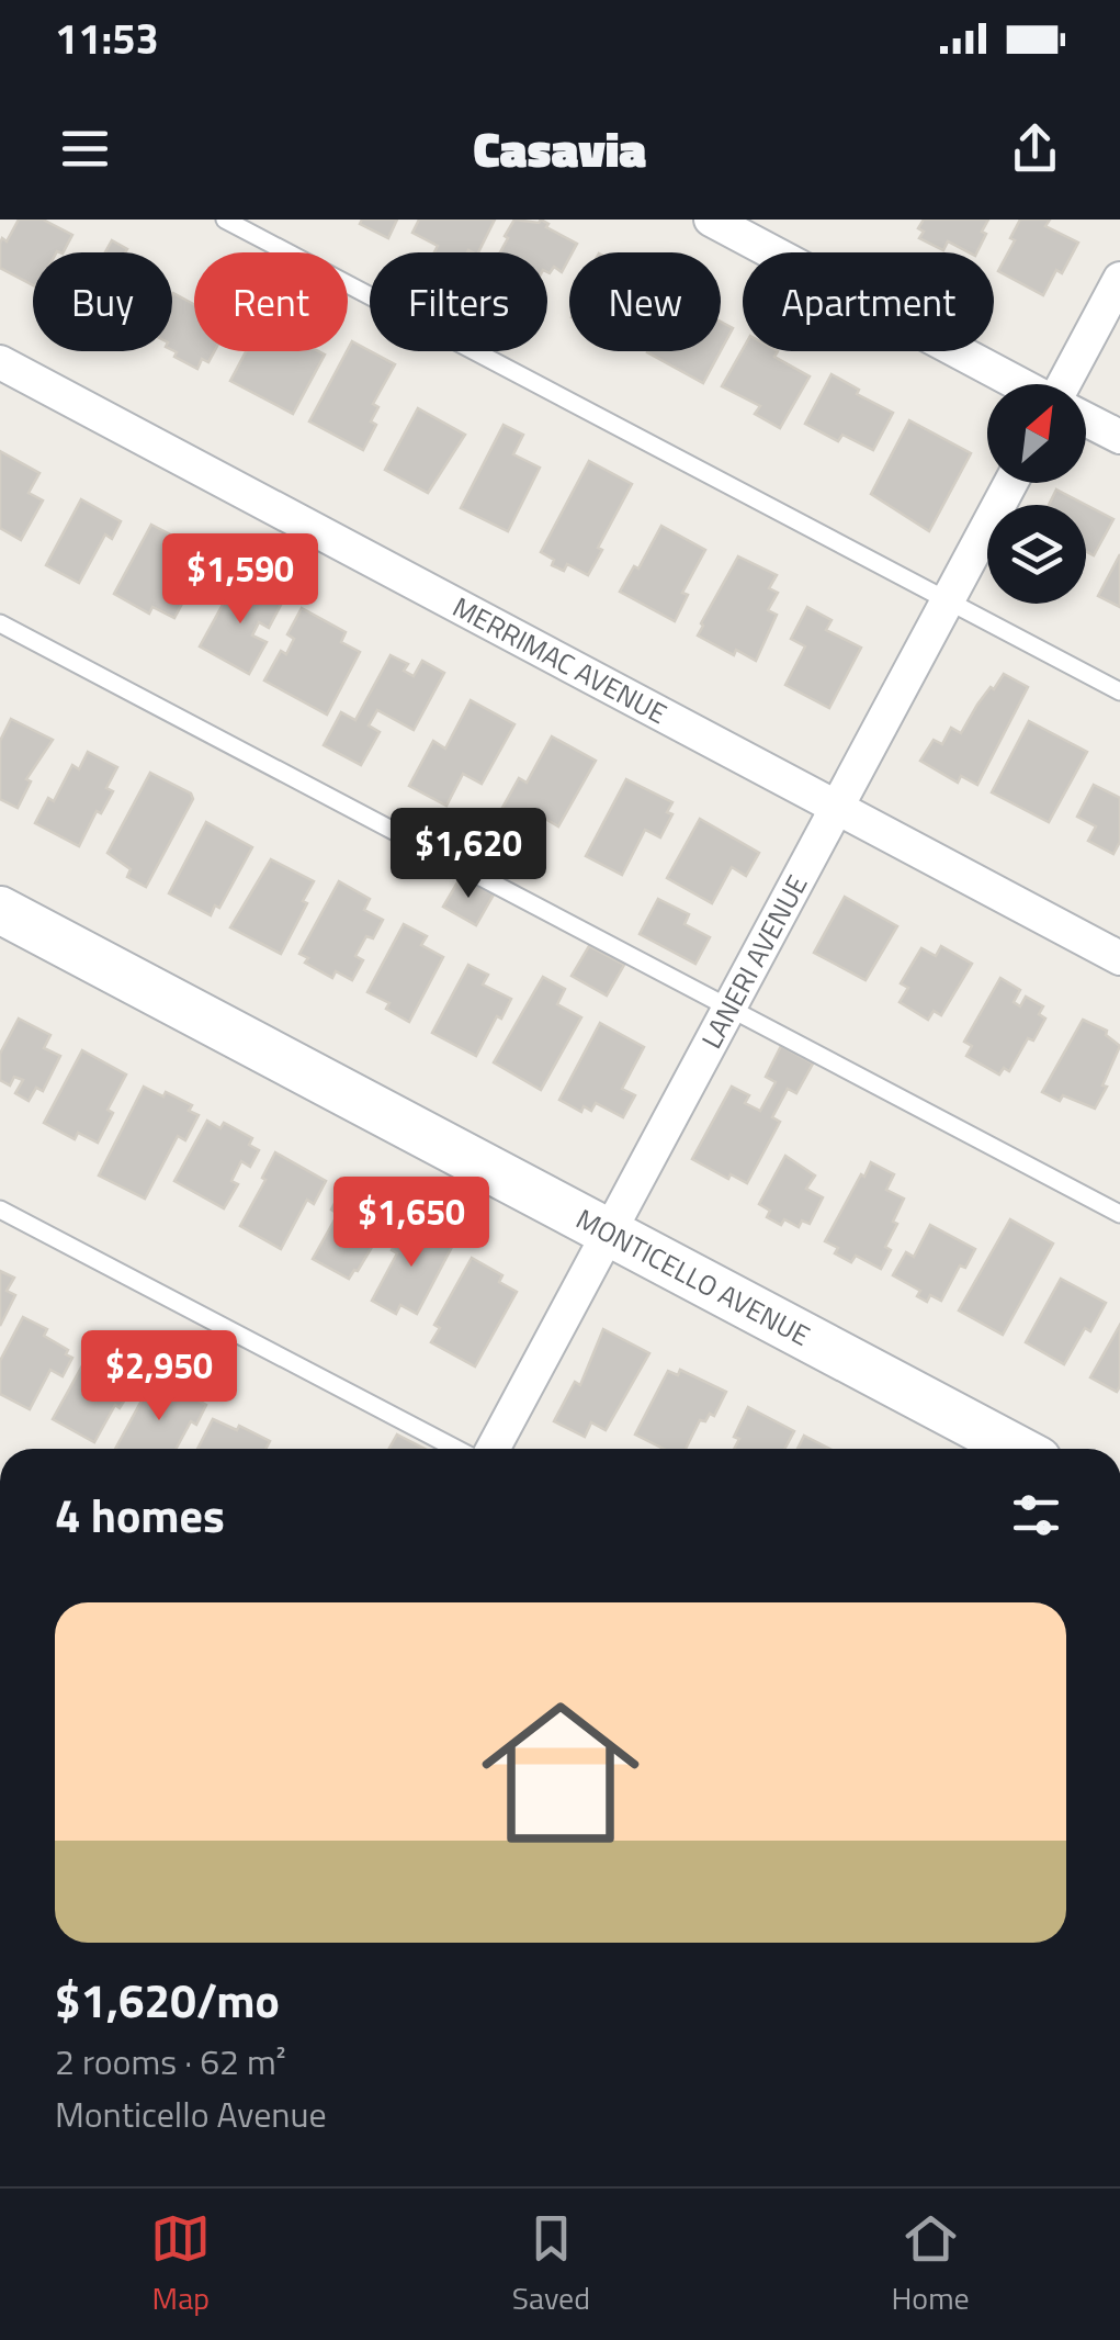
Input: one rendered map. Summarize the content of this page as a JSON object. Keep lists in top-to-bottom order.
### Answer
{
  "streets": {
    "street": ["MERRIMAC AVENUE", "LANERI AVENUE", "MONTICELLO AVENUE"]
  },
  "crossings": [
    ["MERRIMAC AVENUE", "LANERI AVENUE"],
    ["LANERI AVENUE", "MONTICELLO AVENUE"]
  ],
  "north": "top right",
  "page": {
    "status": "11:53",
    "header": "Casavia",
    "chip": [
      "Buy",
      "Rent",
      "Filters",
      "New",
      "Apartment"
    ],
    "price": [
      "$1,590",
      "$1,620",
      "$1,650",
      "$2,950"
    ],
    "heading": "4 homes",
    "list": [
      {
        "name": "$1,620/mo",
        "note": "2 rooms · 62 m² · Monticello Avenue"
      }
    ],
    "tabs": ["Map", "Saved", "Home"]
  }
}
